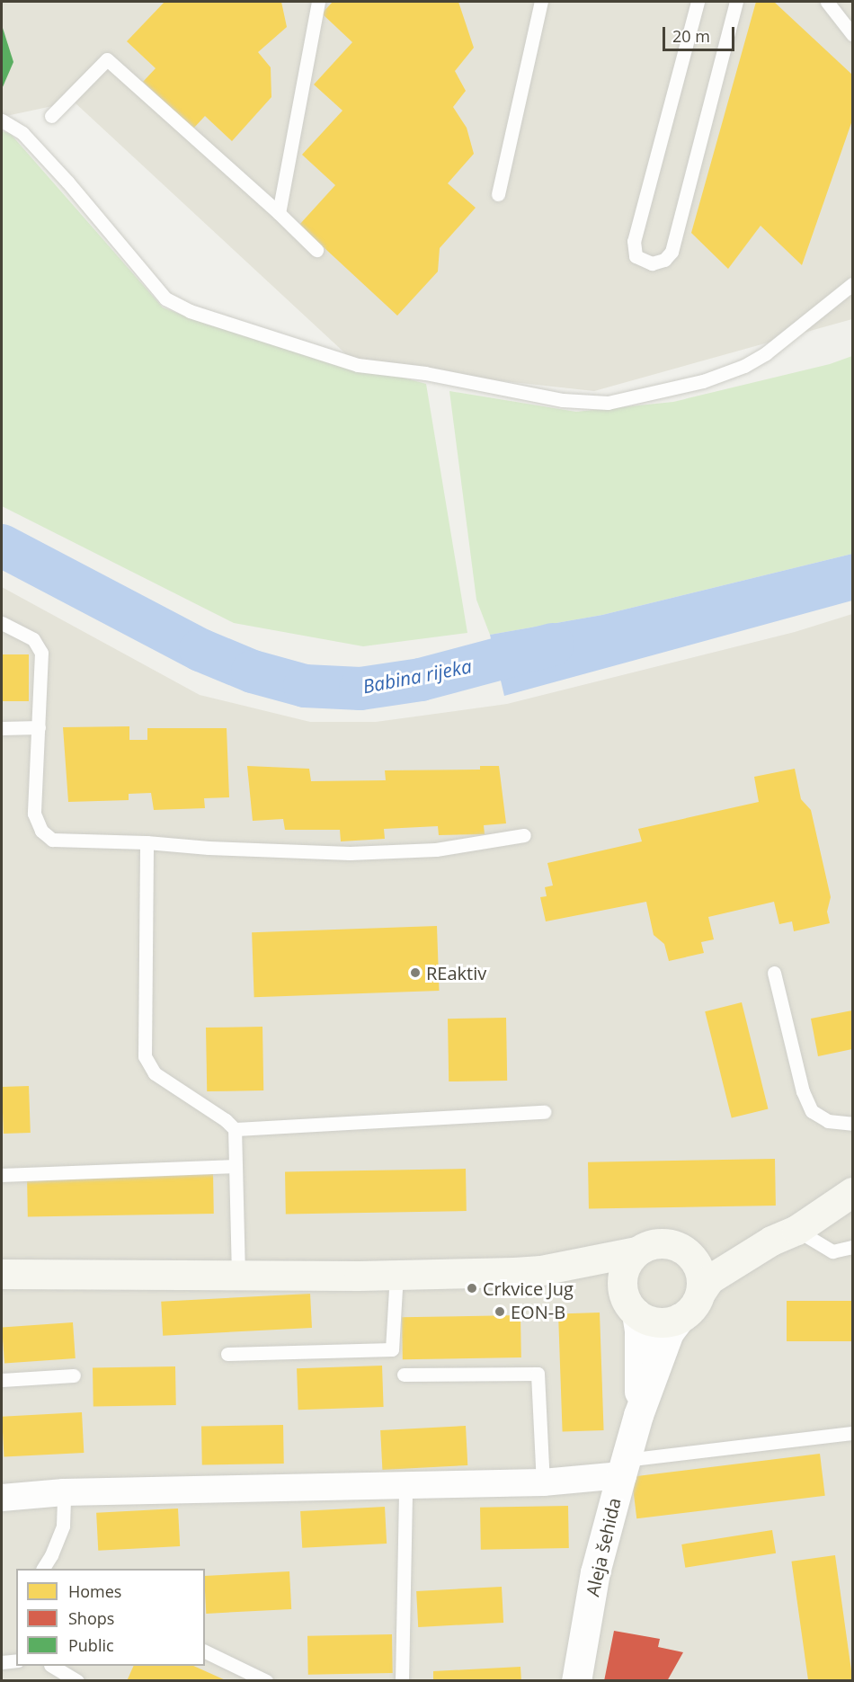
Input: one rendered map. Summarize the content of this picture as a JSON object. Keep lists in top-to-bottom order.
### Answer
{
  "streets": {
    "street": ["Aleja šehida"]
  },
  "water": ["Babina rijeka"],
  "places": ["REaktiv", "Crkvice Jug", "EON-B"],
  "legend": ["Homes", "Shops", "Public"],
  "scale_bar": "20 m"
}
